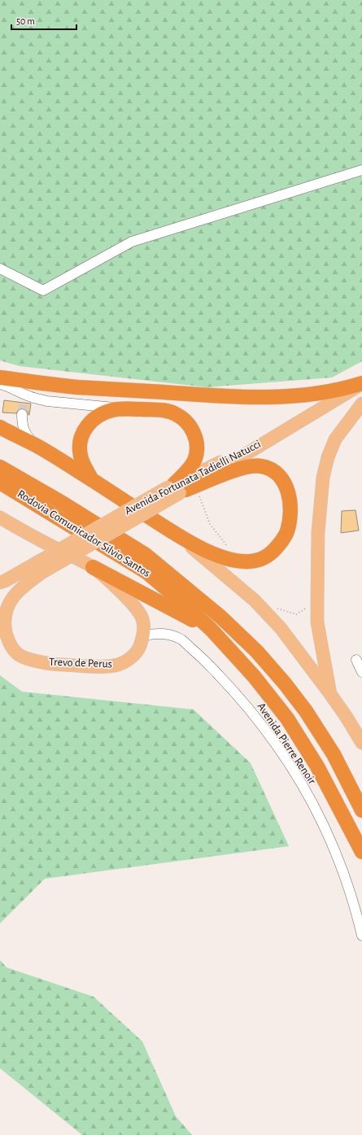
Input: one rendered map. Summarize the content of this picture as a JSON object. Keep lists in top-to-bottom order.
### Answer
{
  "streets": {
    "highway": ["Rodovia Comunicador Silvio Santos"],
    "main road": ["Avenida Fortunata Tadielli Natucci", "Trevo de Perus"],
    "street": ["Avenida Pierre Renoir"]
  },
  "crossings": [
    ["Trevo de Perus", "Avenida Pierre Renoir"]
  ],
  "scale_bar": "50 m"
}
